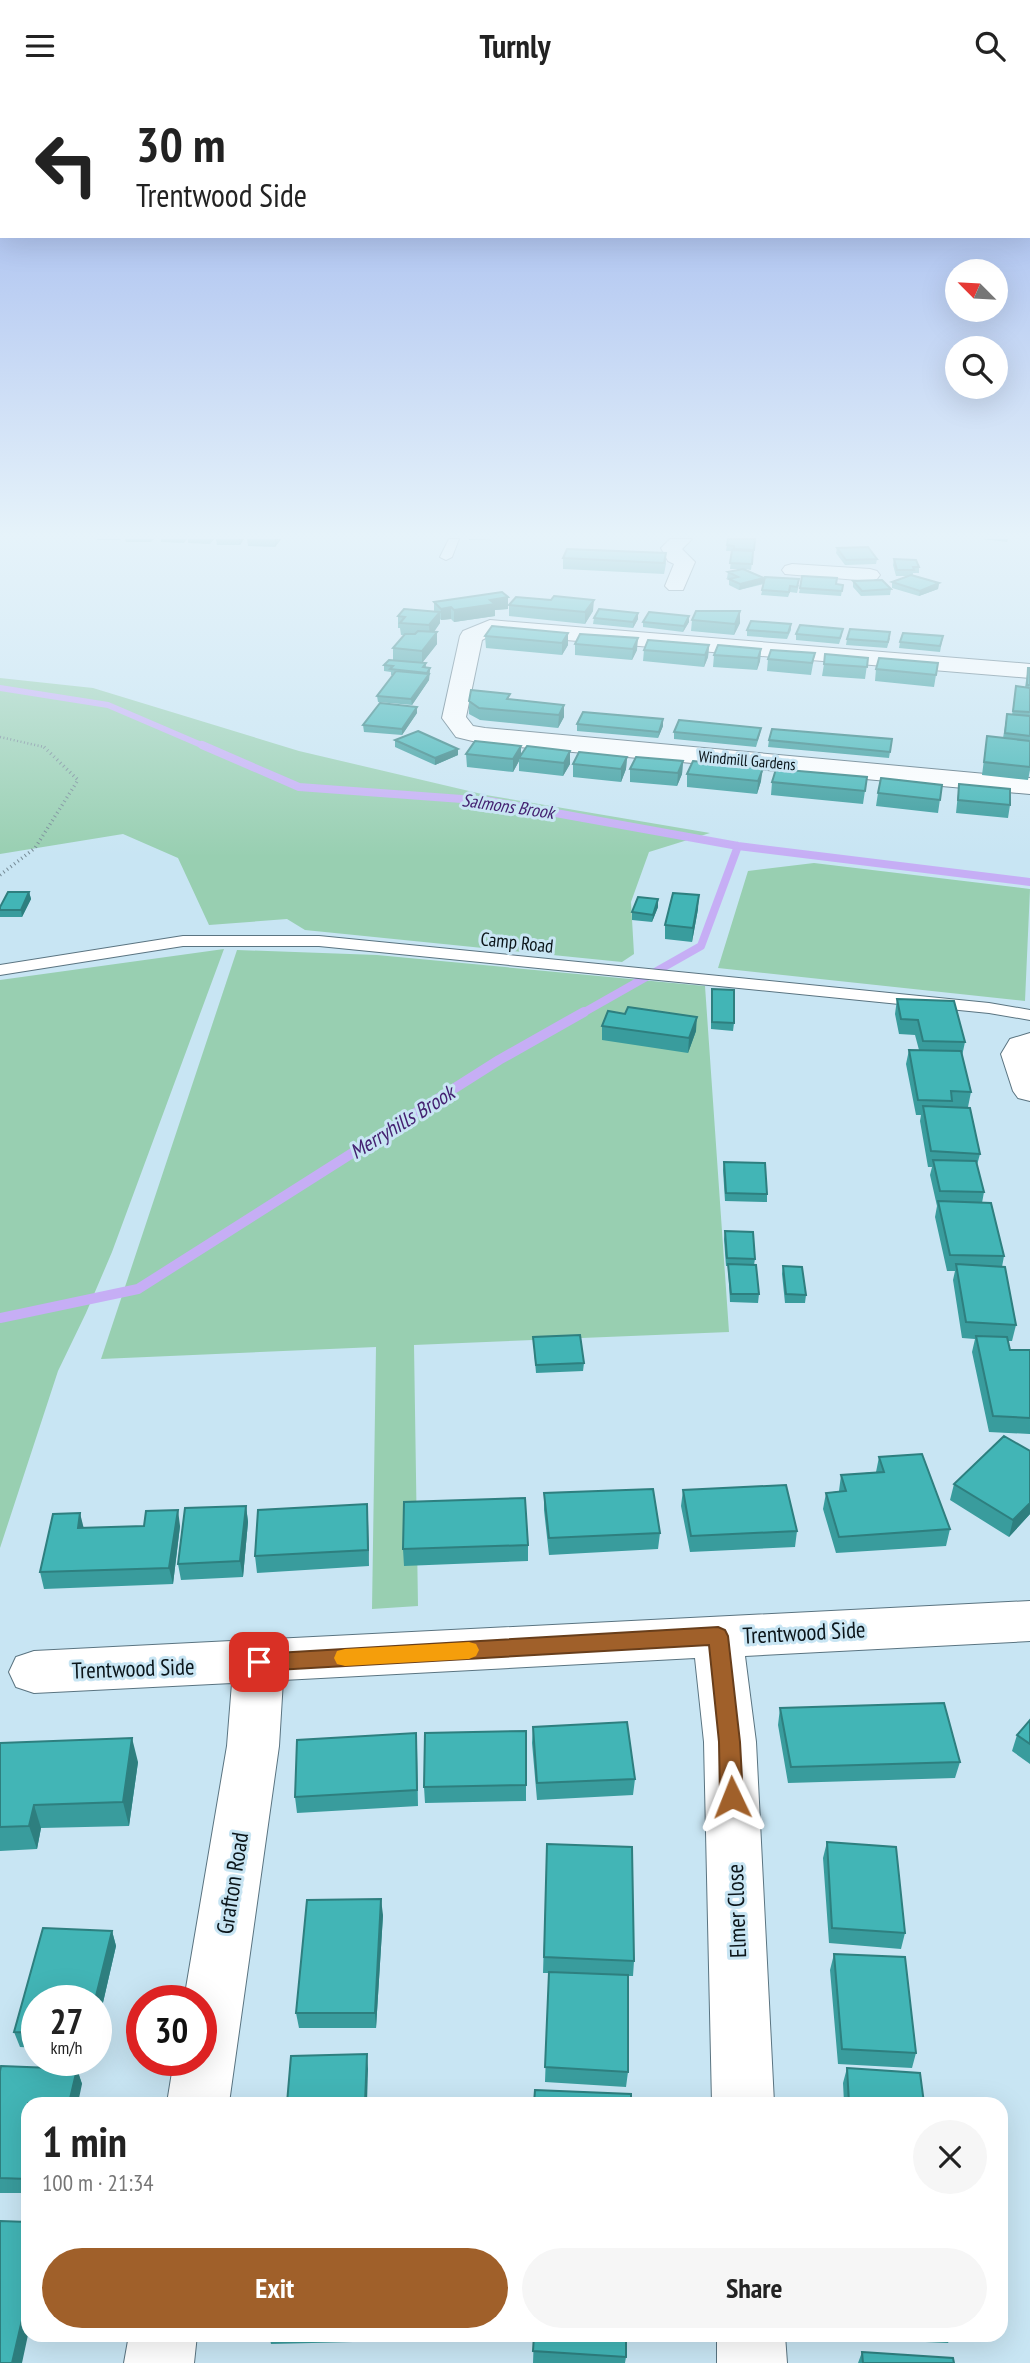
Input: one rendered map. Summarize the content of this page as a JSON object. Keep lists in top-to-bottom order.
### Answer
{
  "streets": {
    "street": [
      "Windmill Gardens",
      "Trentwood Side",
      "Grafton Road",
      "Elmer Close"
    ],
    "lane": ["Camp Road"]
  },
  "crossings": [
    ["Trentwood Side", "Grafton Road"],
    ["Trentwood Side", "Elmer Close"]
  ],
  "water": ["Salmons Brook", "Merryhills Brook"],
  "north": "top left",
  "page": {
    "header": "Turnly",
    "turn": ["30 m", "Trentwood Side"],
    "speed": "27 km/h",
    "limit": "30",
    "heading": ["1 min", "100 m · 21:34"],
    "buttons": ["Exit", "Share"]
  }
}
